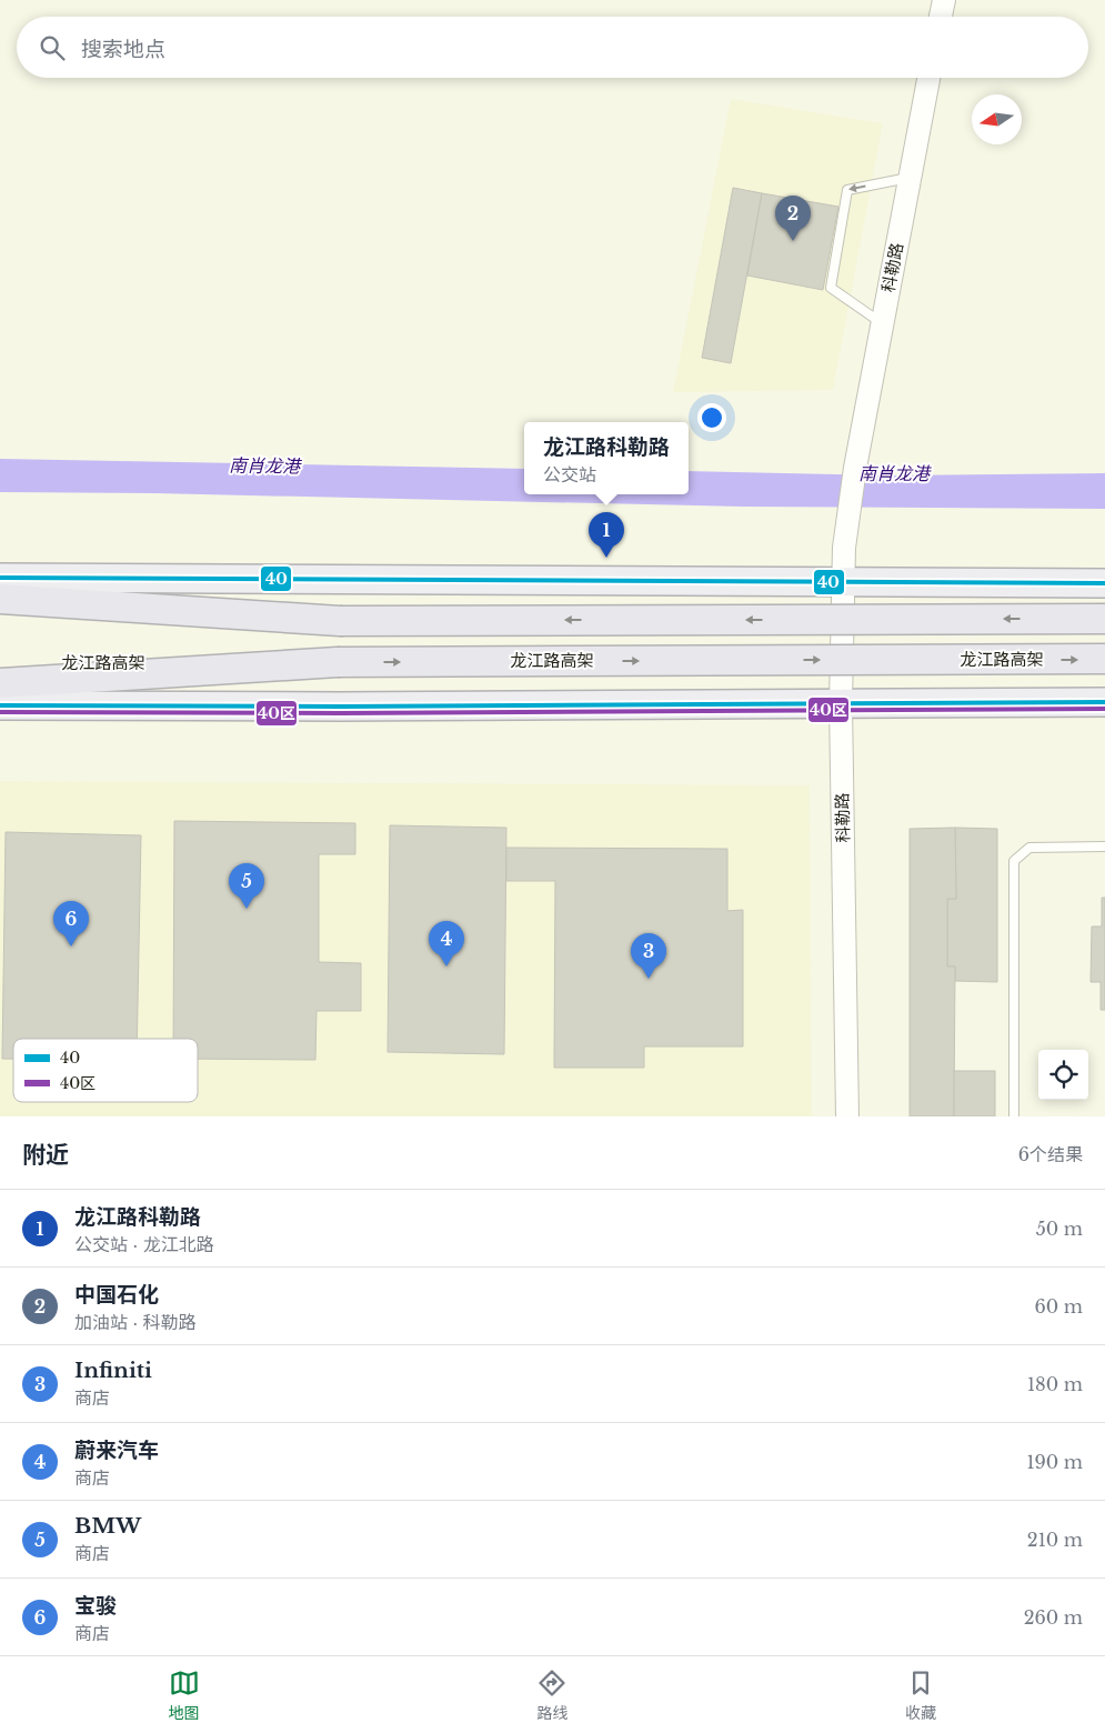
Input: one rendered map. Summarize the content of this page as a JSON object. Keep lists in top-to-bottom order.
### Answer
{
  "streets": {
    "highway": ["龙江路高架"],
    "street": ["科勒路"]
  },
  "water": ["南肖龙港"],
  "lines": ["transit line 40", "transit line 40区"],
  "legend": ["40", "40区"],
  "north": "left",
  "page": {
    "search": "搜索地点",
    "pins": [
      "2",
      "1",
      "5",
      "6",
      "4",
      "3"
    ],
    "popup": ["龙江路科勒路", "公交站"],
    "heading": ["附近", "6个结果"],
    "list": [
      {
        "mark": "1",
        "name": "龙江路科勒路",
        "note": "公交站 · 龙江北路",
        "value": "50 m"
      },
      {
        "mark": "2",
        "name": "中国石化",
        "note": "加油站 · 科勒路",
        "value": "60 m"
      },
      {
        "mark": "3",
        "name": "Infiniti",
        "note": "商店",
        "value": "180 m"
      },
      {
        "mark": "4",
        "name": "蔚来汽车",
        "note": "商店",
        "value": "190 m"
      },
      {
        "mark": "5",
        "name": "BMW",
        "note": "商店",
        "value": "210 m"
      },
      {
        "mark": "6",
        "name": "宝骏",
        "note": "商店",
        "value": "260 m"
      }
    ],
    "nav": ["地图", "路线", "收藏"]
  }
}
